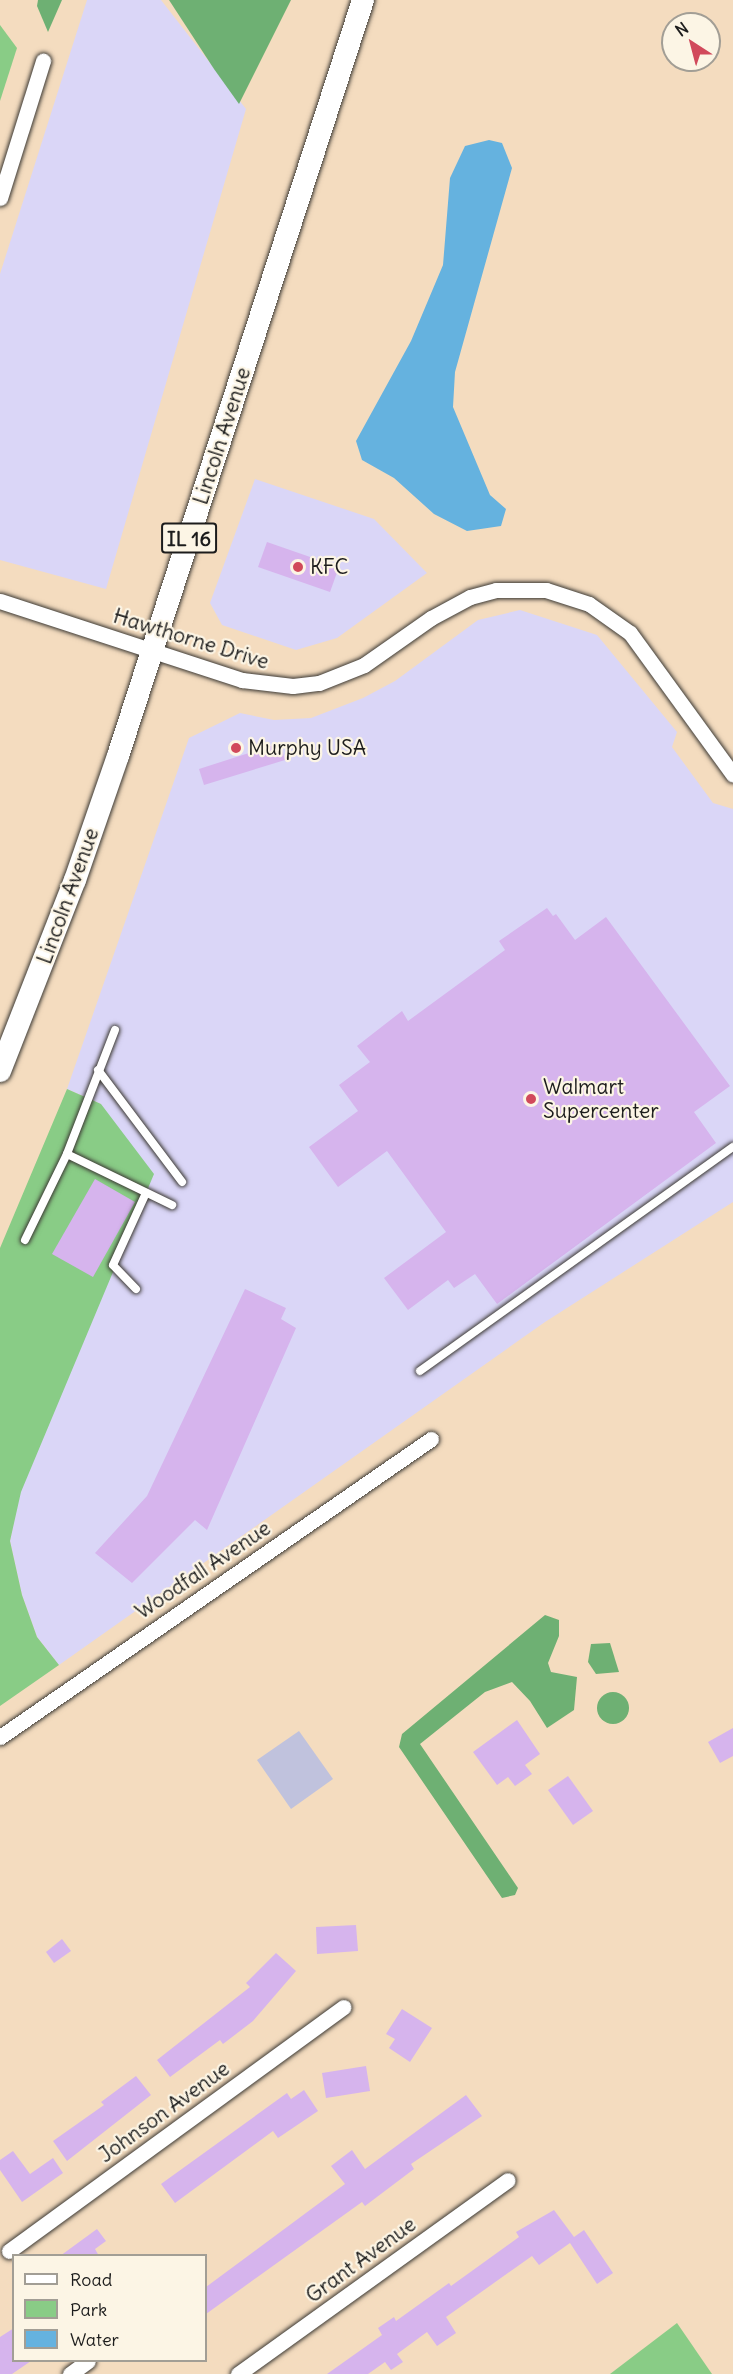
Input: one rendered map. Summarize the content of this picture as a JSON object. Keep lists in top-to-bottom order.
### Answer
{
  "streets": {
    "main road": ["Lincoln Avenue", "IL 16"],
    "street": [
      "Hawthorne Drive",
      "Woodfall Avenue",
      "Johnson Avenue",
      "Grant Avenue"
    ]
  },
  "crossings": [
    ["Lincoln Avenue", "Hawthorne Drive"]
  ],
  "places": ["KFC", "Murphy USA", "Walmart Supercenter"],
  "legend": ["Road", "Park", "Water"],
  "north": "top left"
}
